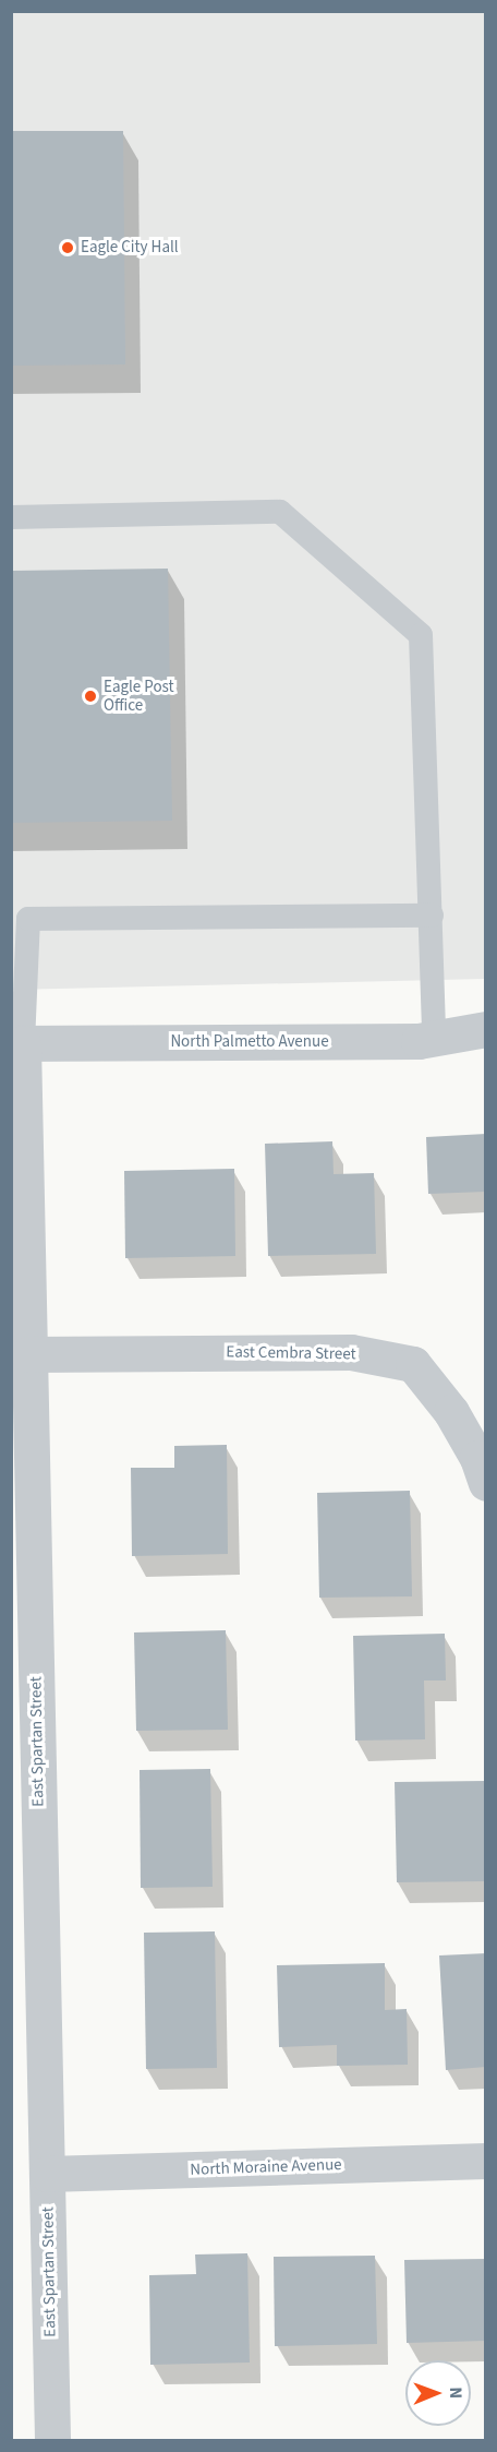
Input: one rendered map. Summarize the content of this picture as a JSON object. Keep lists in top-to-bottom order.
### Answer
{
  "streets": {
    "street": [
      "North Palmetto Avenue",
      "East Cembra Street",
      "East Spartan Street",
      "North Moraine Avenue"
    ]
  },
  "crossings": [
    ["North Palmetto Avenue", "East Spartan Street"],
    ["East Cembra Street", "East Spartan Street"],
    ["East Spartan Street", "North Moraine Avenue"]
  ],
  "places": ["Eagle City Hall", "Eagle Post Office"],
  "north": "right"
}
